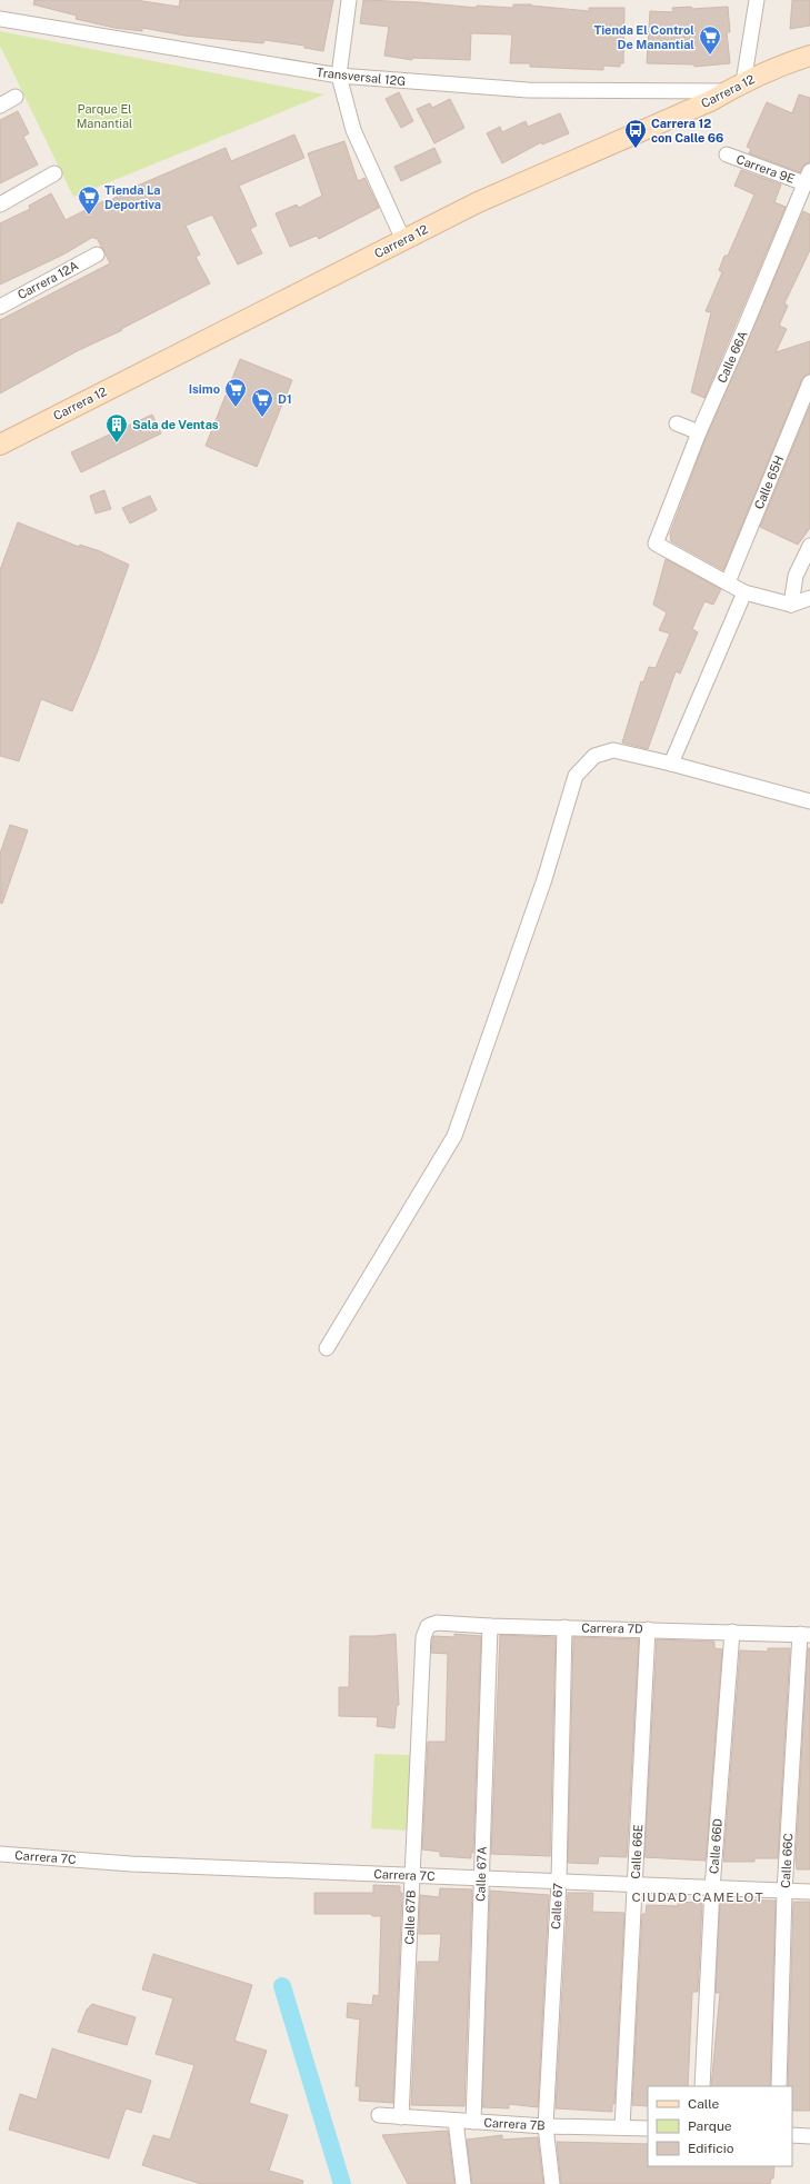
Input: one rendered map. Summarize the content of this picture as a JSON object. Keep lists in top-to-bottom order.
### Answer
{
  "streets": {
    "main road": ["Carrera 12"],
    "street": [
      "Transversal 12G",
      "Carrera 9E",
      "Carrera 12A",
      "Calle 66A",
      "Calle 65H",
      "Carrera 7D",
      "Calle 66D",
      "Calle 66E",
      "Carrera 7C",
      "Calle 66C",
      "Calle 67A",
      "Calle 67",
      "Calle 67B",
      "Carrera 7B"
    ]
  },
  "crossings": [
    ["Transversal 12G", "Carrera 12"],
    ["Carrera 9E", "Calle 66A"],
    ["Calle 66A", "Calle 65H"],
    ["Carrera 7D", "Calle 66D"],
    ["Carrera 7D", "Calle 66E"],
    ["Carrera 7D", "Calle 66C"],
    ["Carrera 7D", "Calle 67A"],
    ["Carrera 7D", "Calle 67"],
    ["Carrera 7D", "Calle 67B"],
    ["Calle 66D", "Carrera 7C"],
    ["Calle 66E", "Carrera 7C"],
    ["Calle 66E", "Carrera 7B"],
    ["Carrera 7C", "Calle 66C"],
    ["Carrera 7C", "Calle 67A"],
    ["Carrera 7C", "Calle 67"],
    ["Carrera 7C", "Calle 67B"],
    ["Calle 67A", "Carrera 7B"],
    ["Calle 67", "Carrera 7B"],
    ["Calle 67B", "Carrera 7B"]
  ],
  "districts": ["CIUDAD CAMELOT"],
  "parks": ["Parque El Manantial"],
  "places": {
    "supermarket": [
      "Tienda El Control De Manantial",
      "Tienda La Deportiva",
      "Isimo",
      "D1"
    ],
    "bus stop": ["Carrera 12 con Calle 66"],
    "building": ["Sala de Ventas"]
  },
  "legend": ["Calle", "Parque", "Edificio"]
}
